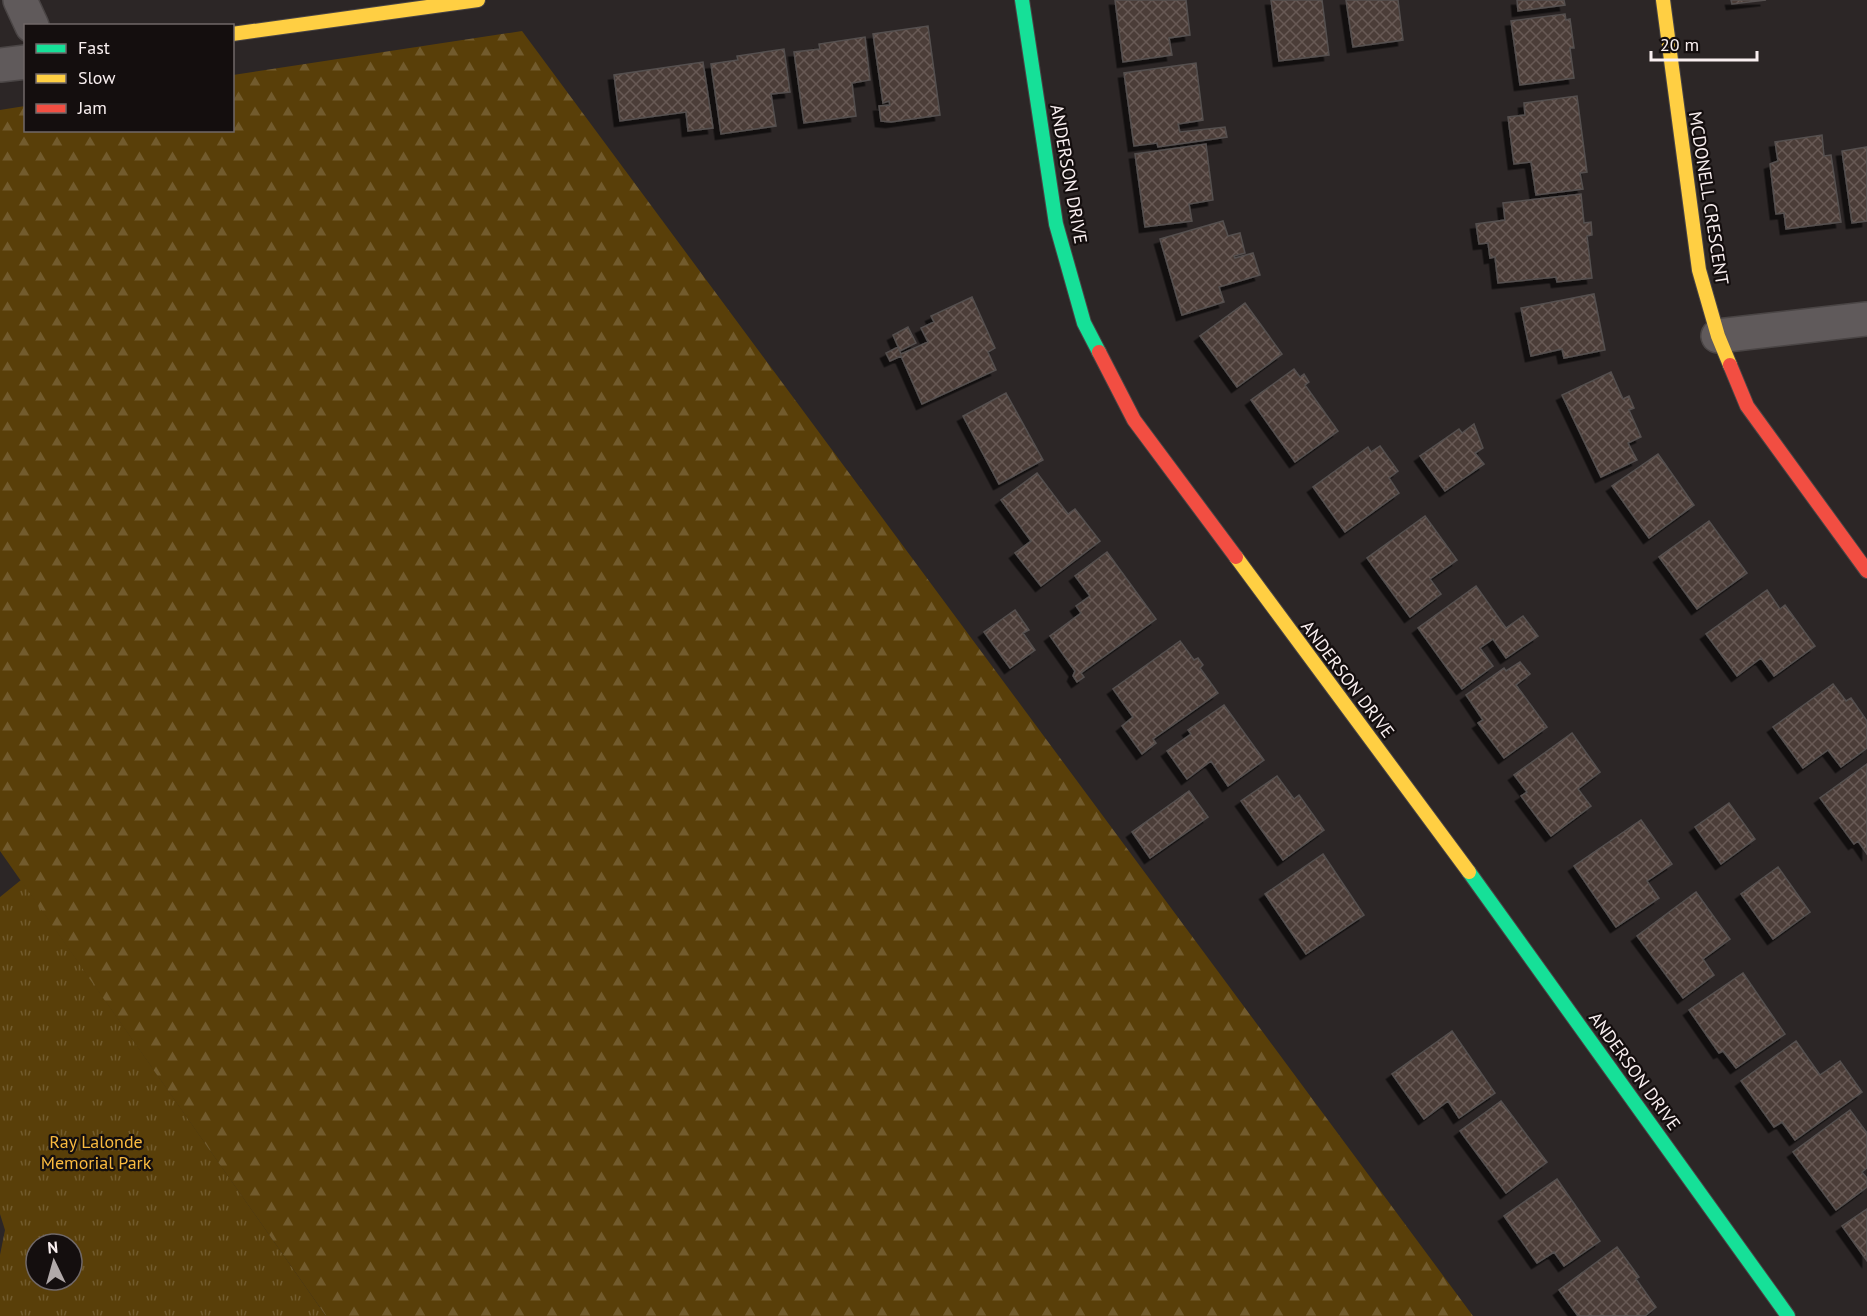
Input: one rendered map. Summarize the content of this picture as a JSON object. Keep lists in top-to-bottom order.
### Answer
{
  "streets": {
    "street": ["ANDERSON DRIVE", "MCDONELL CRESCENT"]
  },
  "parks": ["Ray Lalonde Memorial Park"],
  "legend": ["Fast", "Slow", "Jam"],
  "scale_bar": "20 m",
  "north": "top"
}
